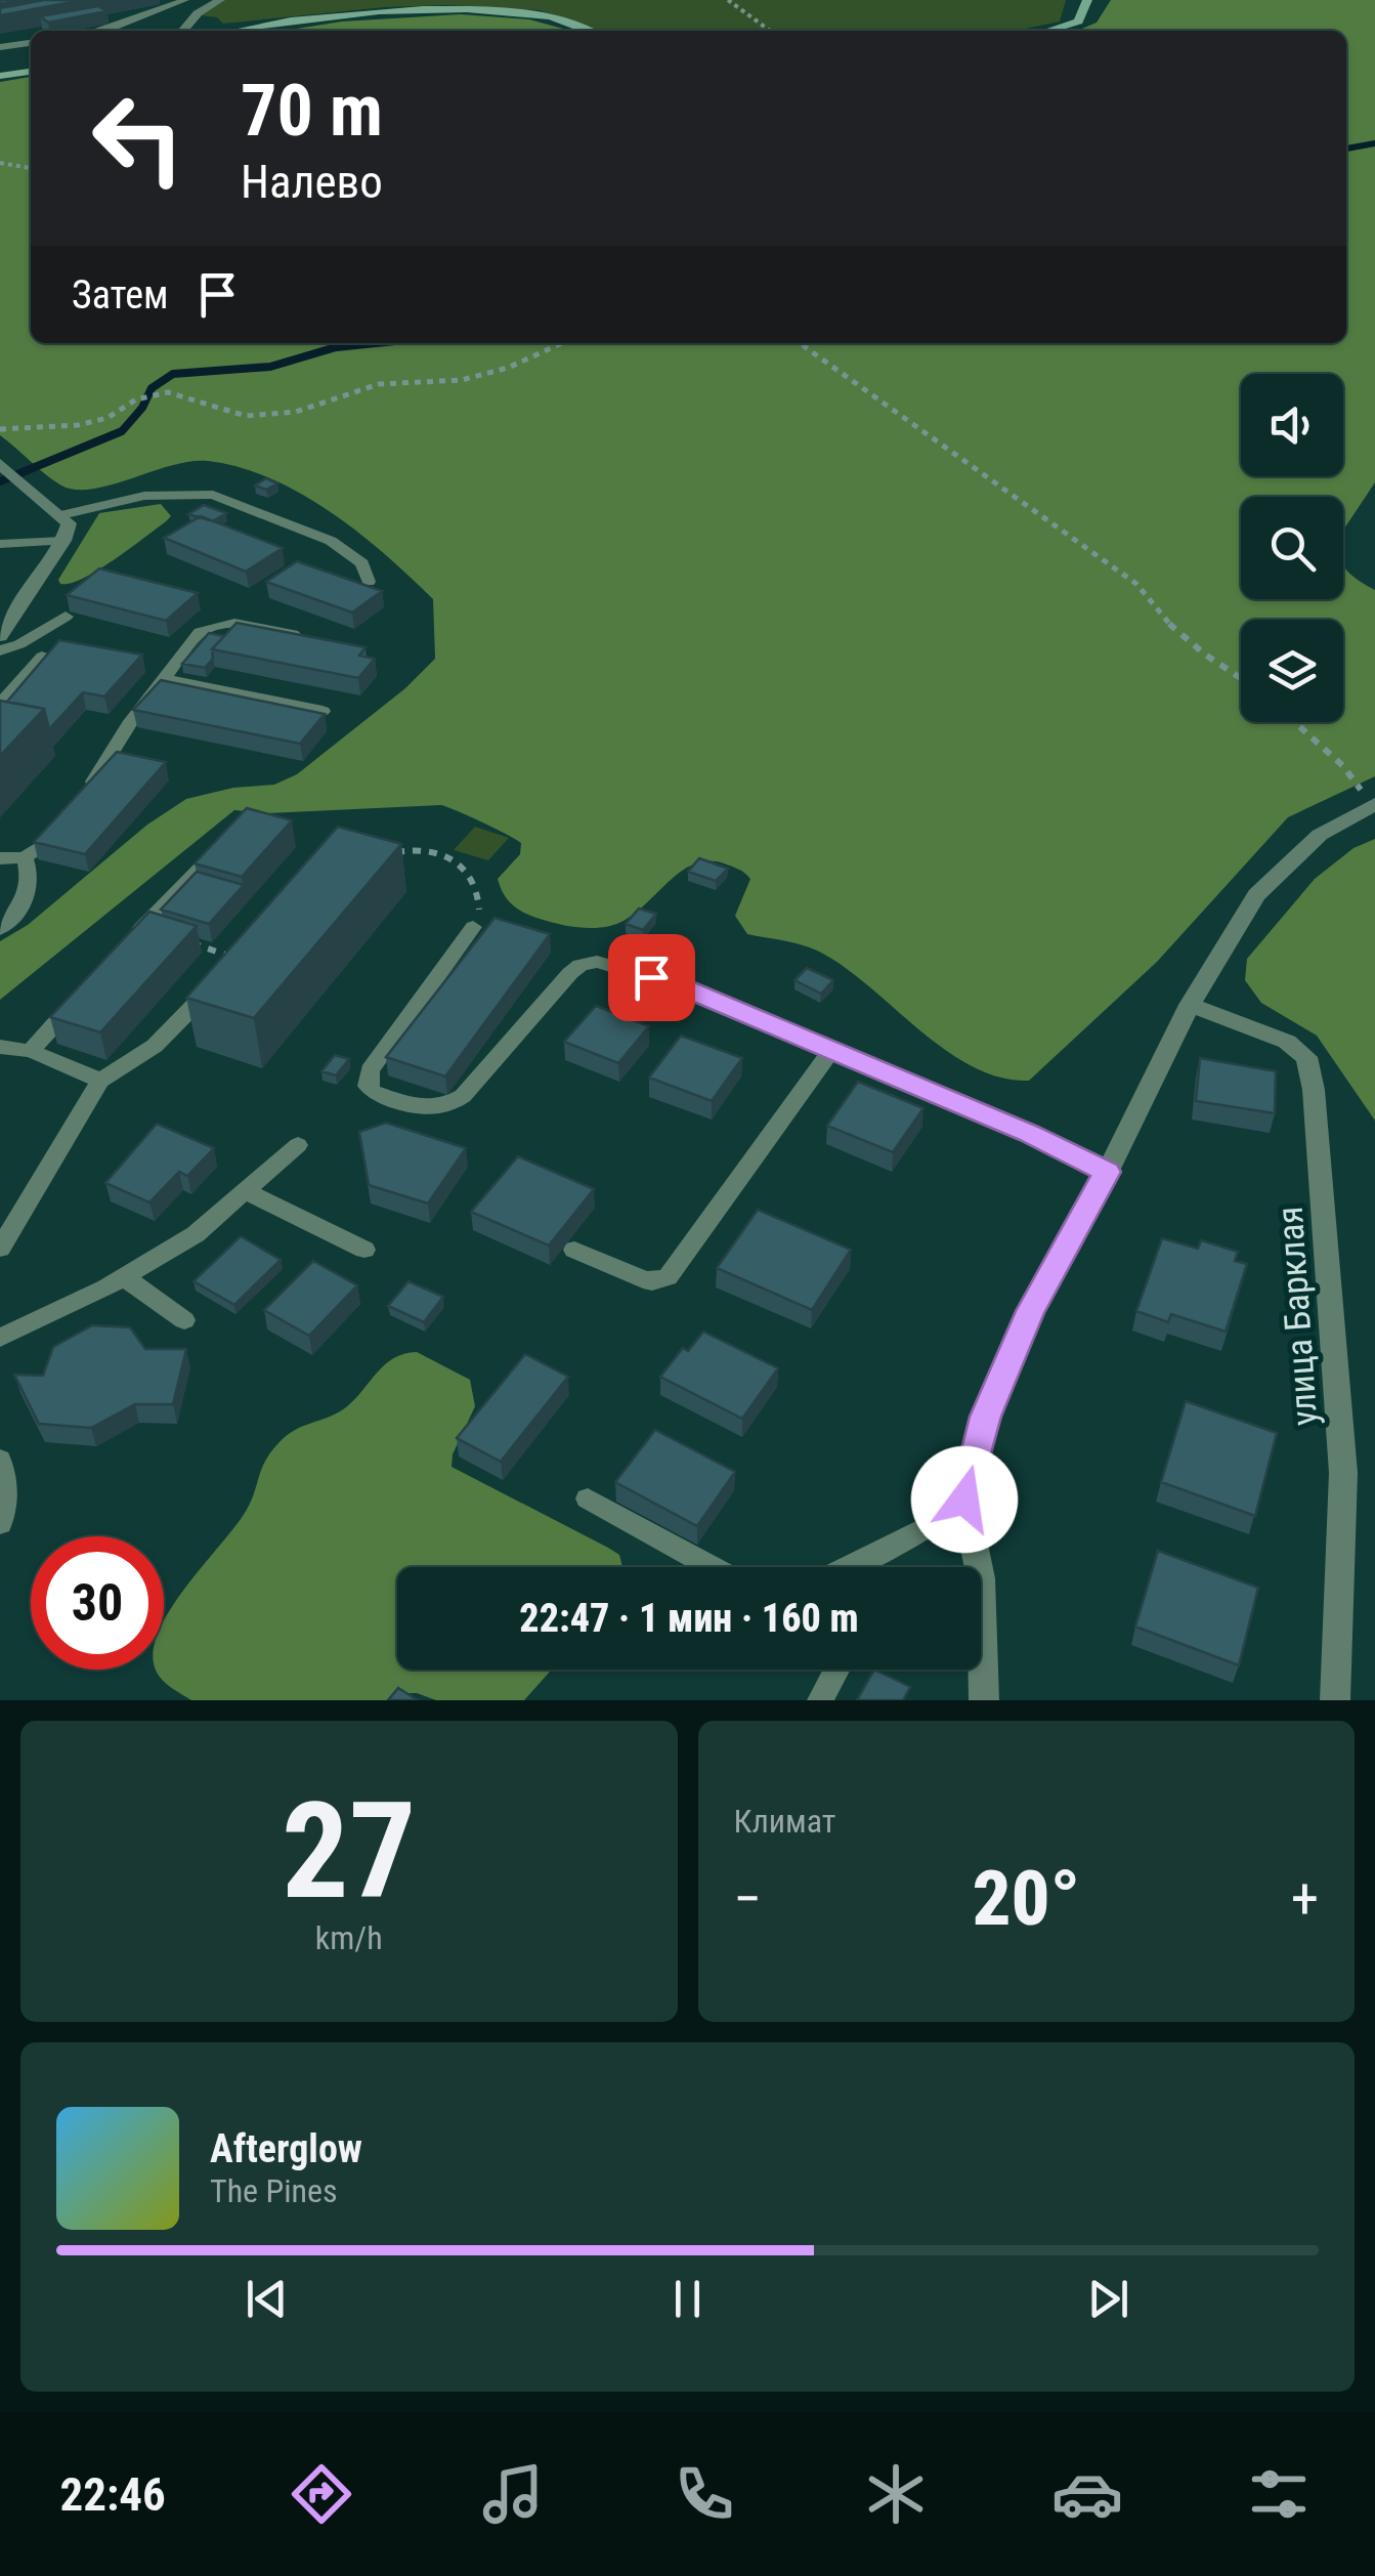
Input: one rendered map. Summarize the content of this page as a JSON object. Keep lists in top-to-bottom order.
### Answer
{
  "streets": {
    "street": ["улица Барклая"]
  },
  "page": {
    "turn": ["70 m", "Налево"],
    "then": "Затем",
    "limit": "30",
    "trip": "22:47 · 1 мин · 160 m",
    "tile": [
      ["27", "km/h"],
      "Климат"
    ],
    "heat": ["−", "20°", "+"],
    "song": ["Afterglow", "The Pines"],
    "tabs": "22:46"
  }
}
